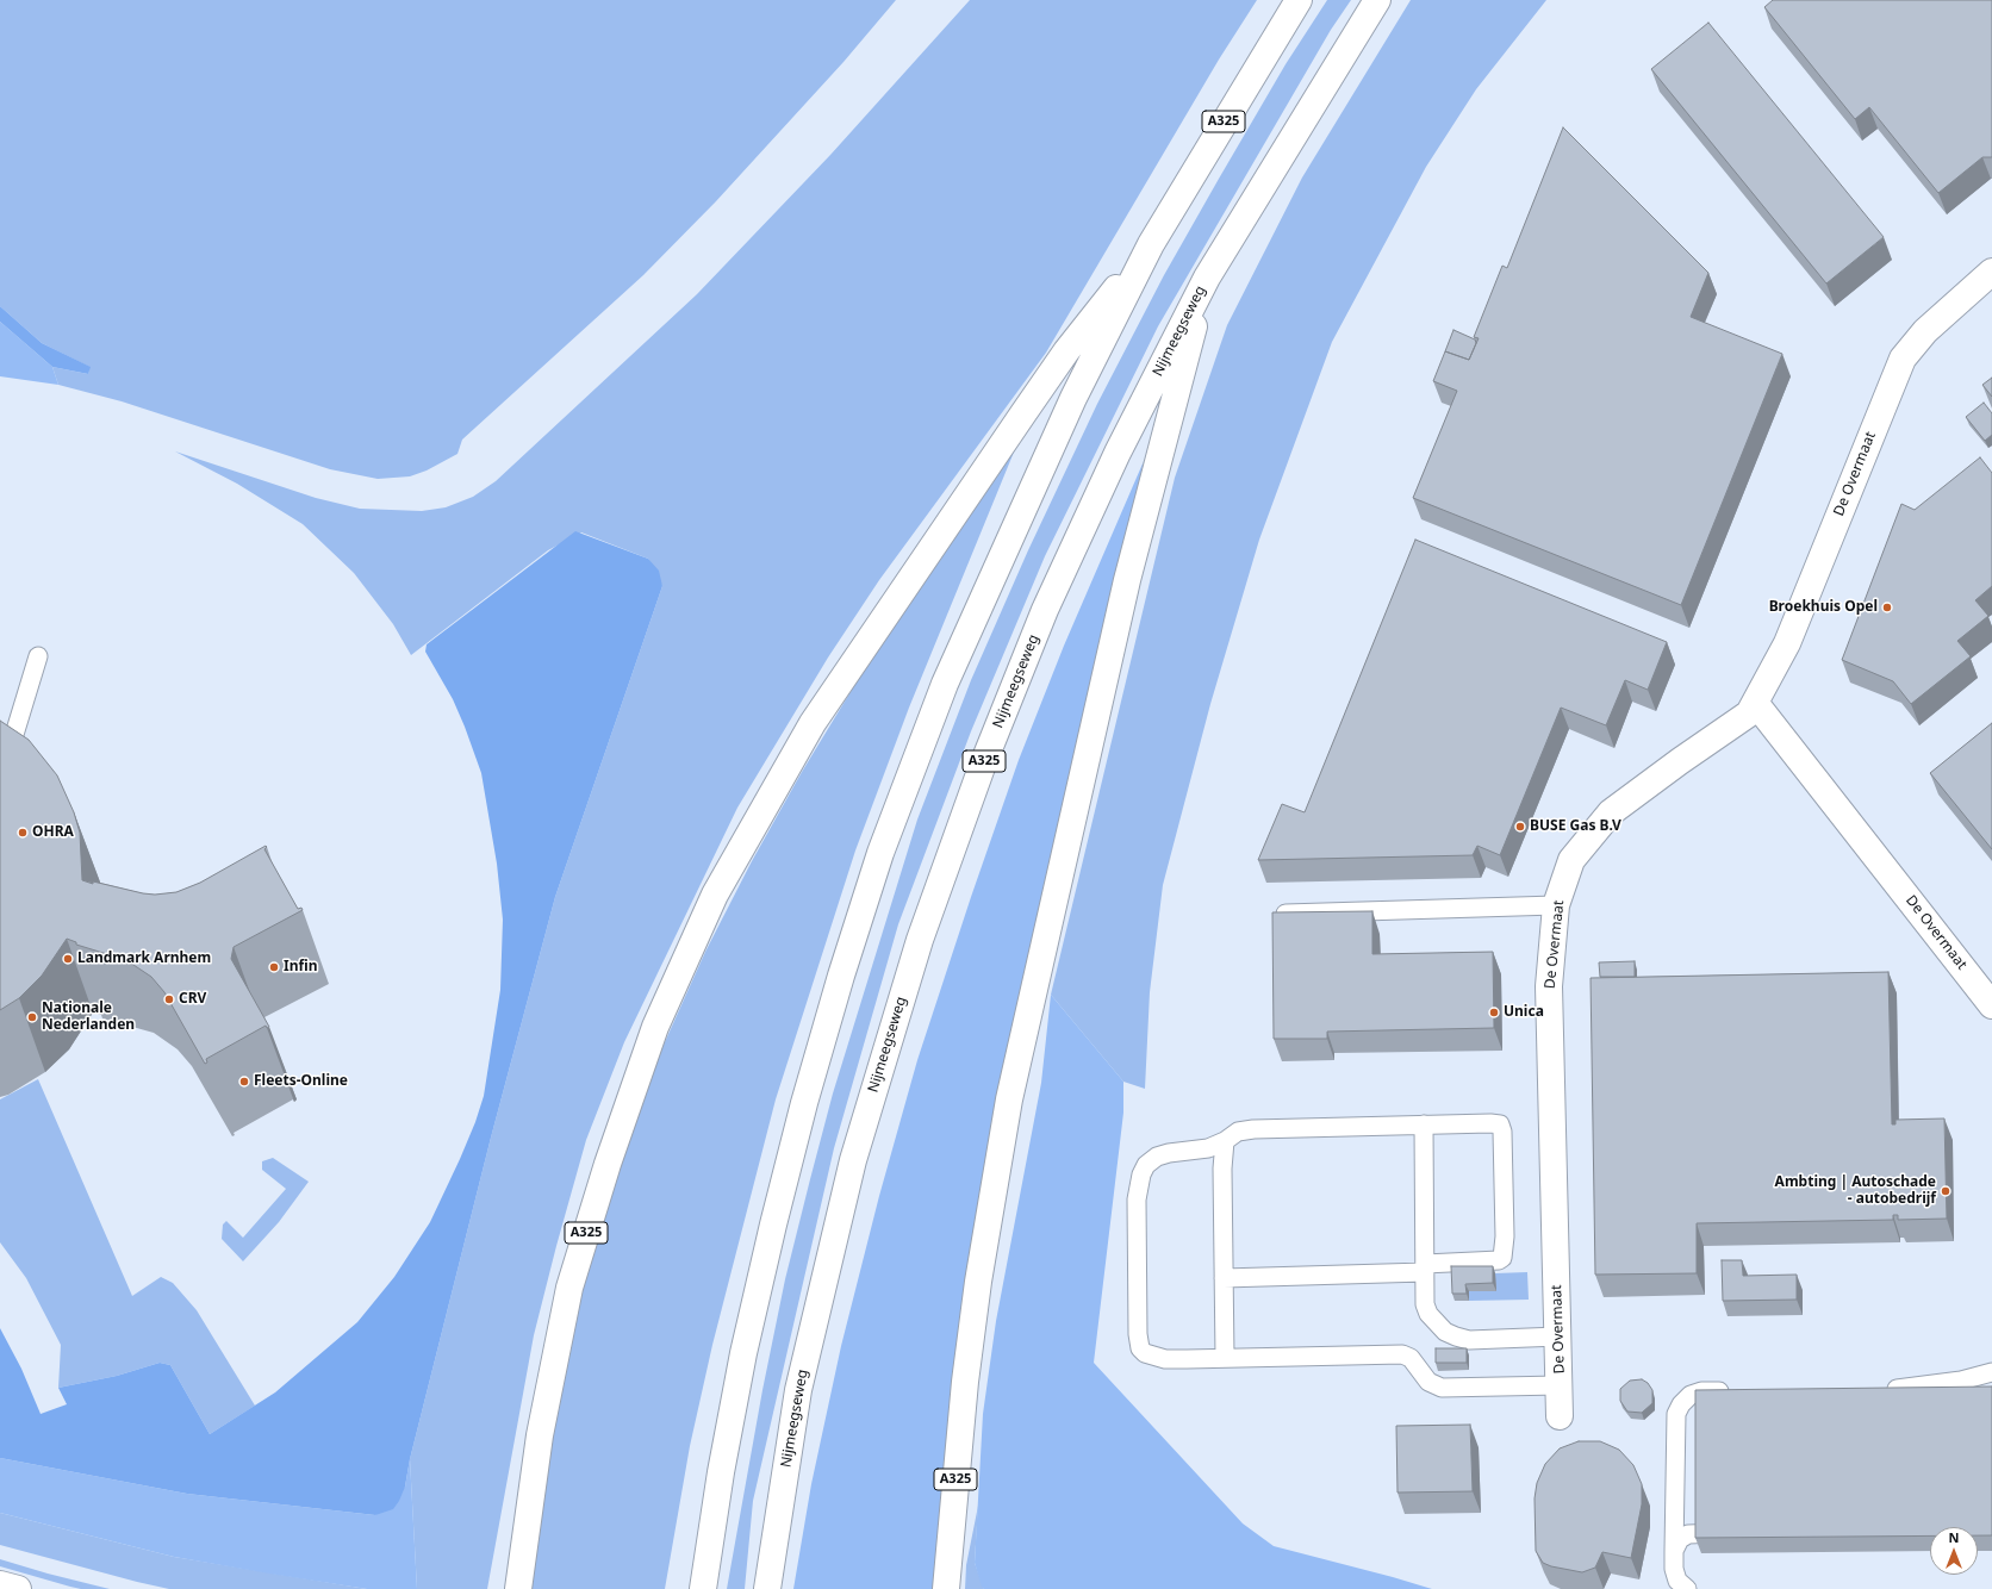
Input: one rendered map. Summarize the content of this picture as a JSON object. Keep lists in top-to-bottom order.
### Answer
{
  "streets": {
    "main road": ["A325", "Nijmeegseweg", "De Overmaat"]
  },
  "crossings": [
    ["A325", "Nijmeegseweg"]
  ],
  "places": [
    "Broekhuis Opel",
    "BUSE Gas B.V",
    "OHRA",
    "Landmark Arnhem",
    "Infin",
    "CRV",
    "Unica",
    "Nationale Nederlanden",
    "Fleets-Online",
    "Ambting | Autoschade - autobedrijf"
  ],
  "north": "top"
}
